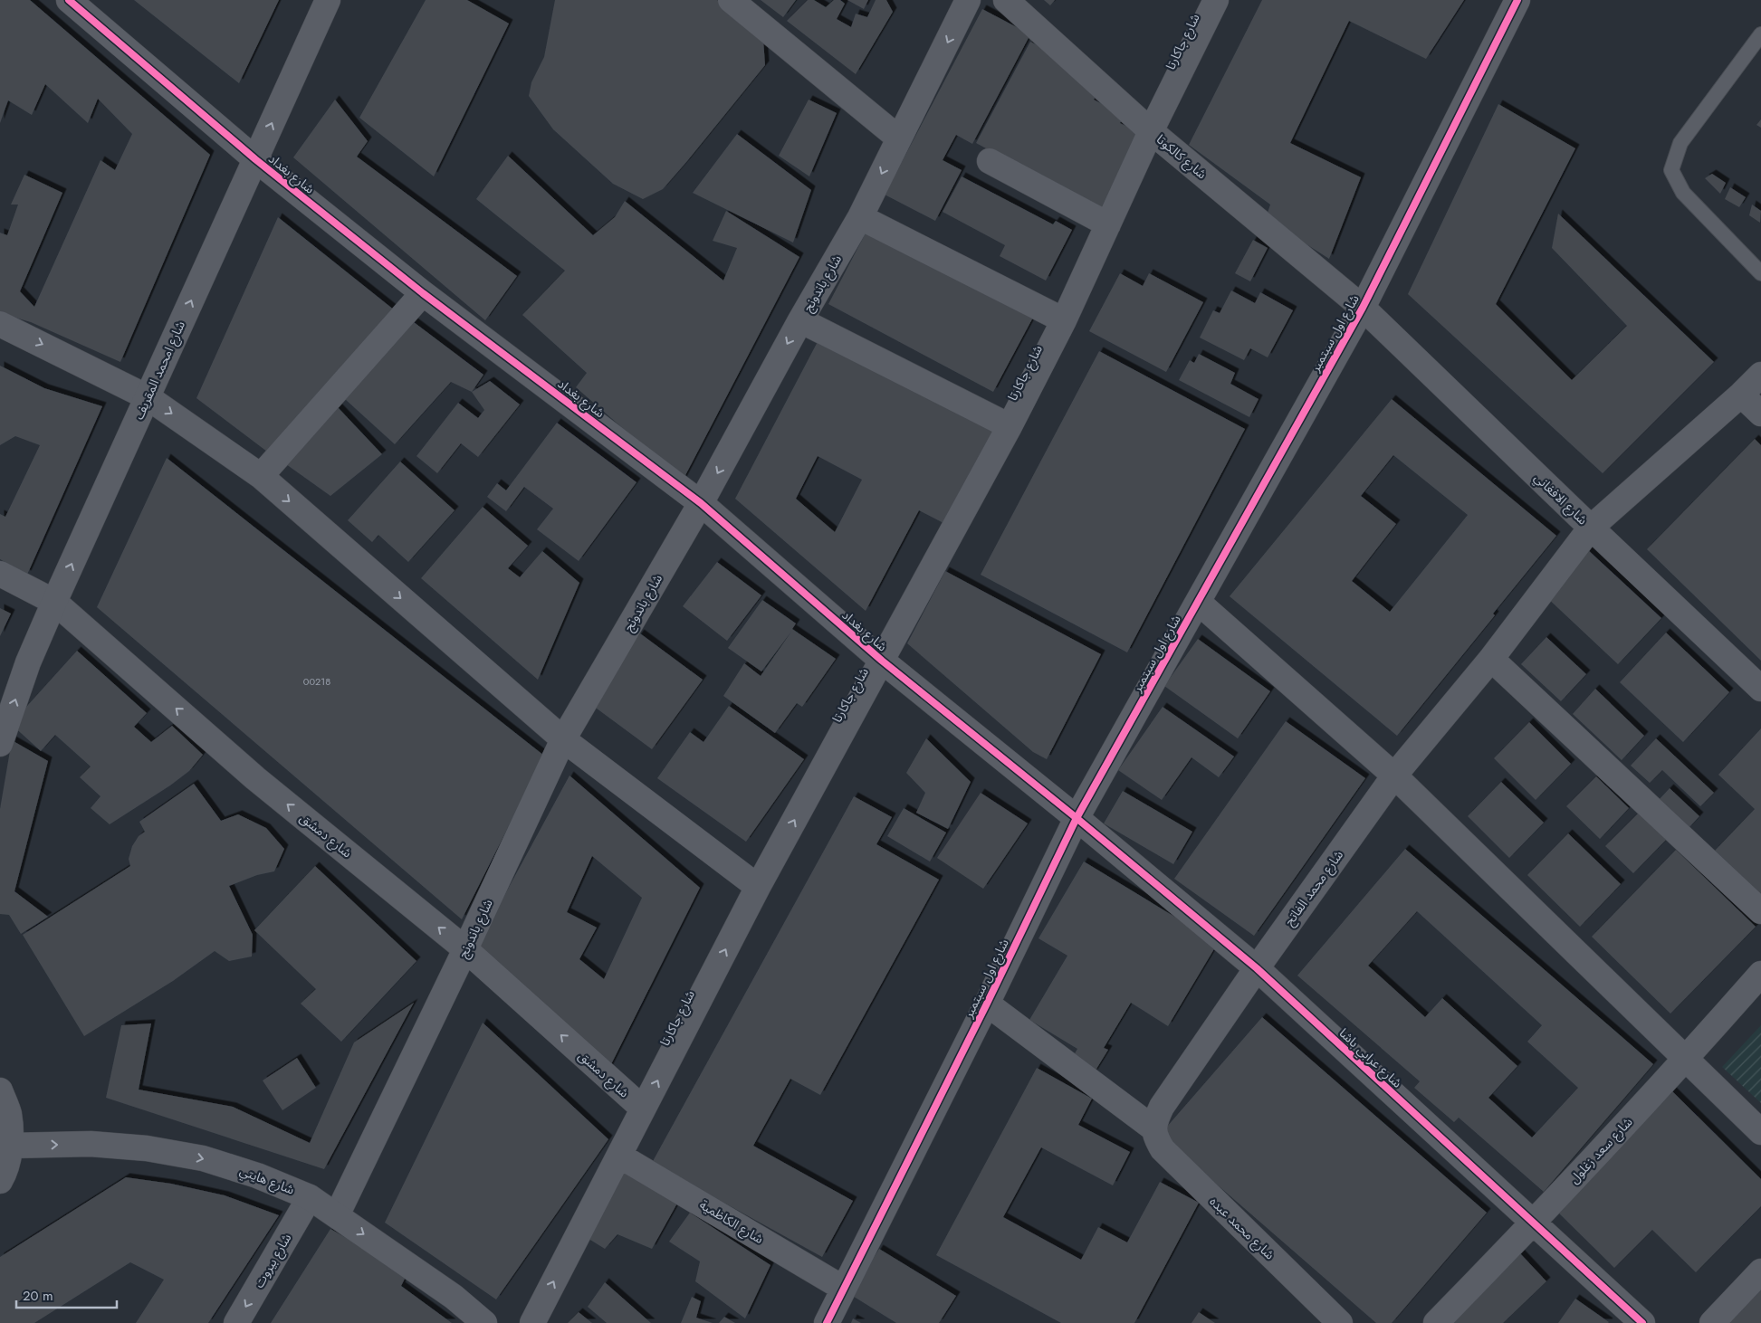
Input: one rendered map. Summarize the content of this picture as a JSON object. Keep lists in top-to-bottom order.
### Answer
{
  "streets": {
    "street": [
      "شارع جاكارتا",
      "شارع كالكوتا",
      "شارع بغداد",
      "شارع باندونج",
      "شارع اول سبتمبر",
      "شارع امحمد المقريف",
      "شارع الافغاني",
      "شارع دمشق",
      "شارع محمد الفاتح",
      "شارع عرابي باشا",
      "شارع سعد زغلول",
      "شارع هايتي",
      "شارع الكاظمية",
      "شارع محمد عبده",
      "شارع بيروت"
    ]
  },
  "crossings": [
    ["شارع جاكارتا", "شارع كالكوتا"],
    ["شارع جاكارتا", "شارع بغداد"],
    ["شارع جاكارتا", "شارع دمشق"],
    ["شارع جاكارتا", "شارع الكاظمية"],
    ["شارع كالكوتا", "شارع اول سبتمبر"],
    ["شارع كالكوتا", "شارع الافغاني"],
    ["شارع بغداد", "شارع باندونج"],
    ["شارع بغداد", "شارع اول سبتمبر"],
    ["شارع بغداد", "شارع امحمد المقريف"],
    ["شارع بغداد", "شارع عرابي باشا"],
    ["شارع باندونج", "شارع دمشق"],
    ["شارع باندونج", "شارع هايتي"],
    ["شارع اول سبتمبر", "شارع الافغاني"],
    ["شارع اول سبتمبر", "شارع عرابي باشا"],
    ["شارع اول سبتمبر", "شارع الكاظمية"],
    ["شارع امحمد المقريف", "شارع دمشق"],
    ["شارع الافغاني", "شارع محمد الفاتح"],
    ["شارع محمد الفاتح", "شارع عرابي باشا"],
    ["شارع محمد الفاتح", "شارع محمد عبده"],
    ["شارع عرابي باشا", "شارع سعد زغلول"],
    ["شارع هايتي", "شارع بيروت"]
  ],
  "one_way": [
    "شارع جاكارتا",
    "شارع امحمد المقريف",
    "شارع دمشق",
    "شارع هايتي",
    "شارع بيروت"
  ],
  "house_numbers": ["00218"],
  "scale_bar": "20 m"
}
